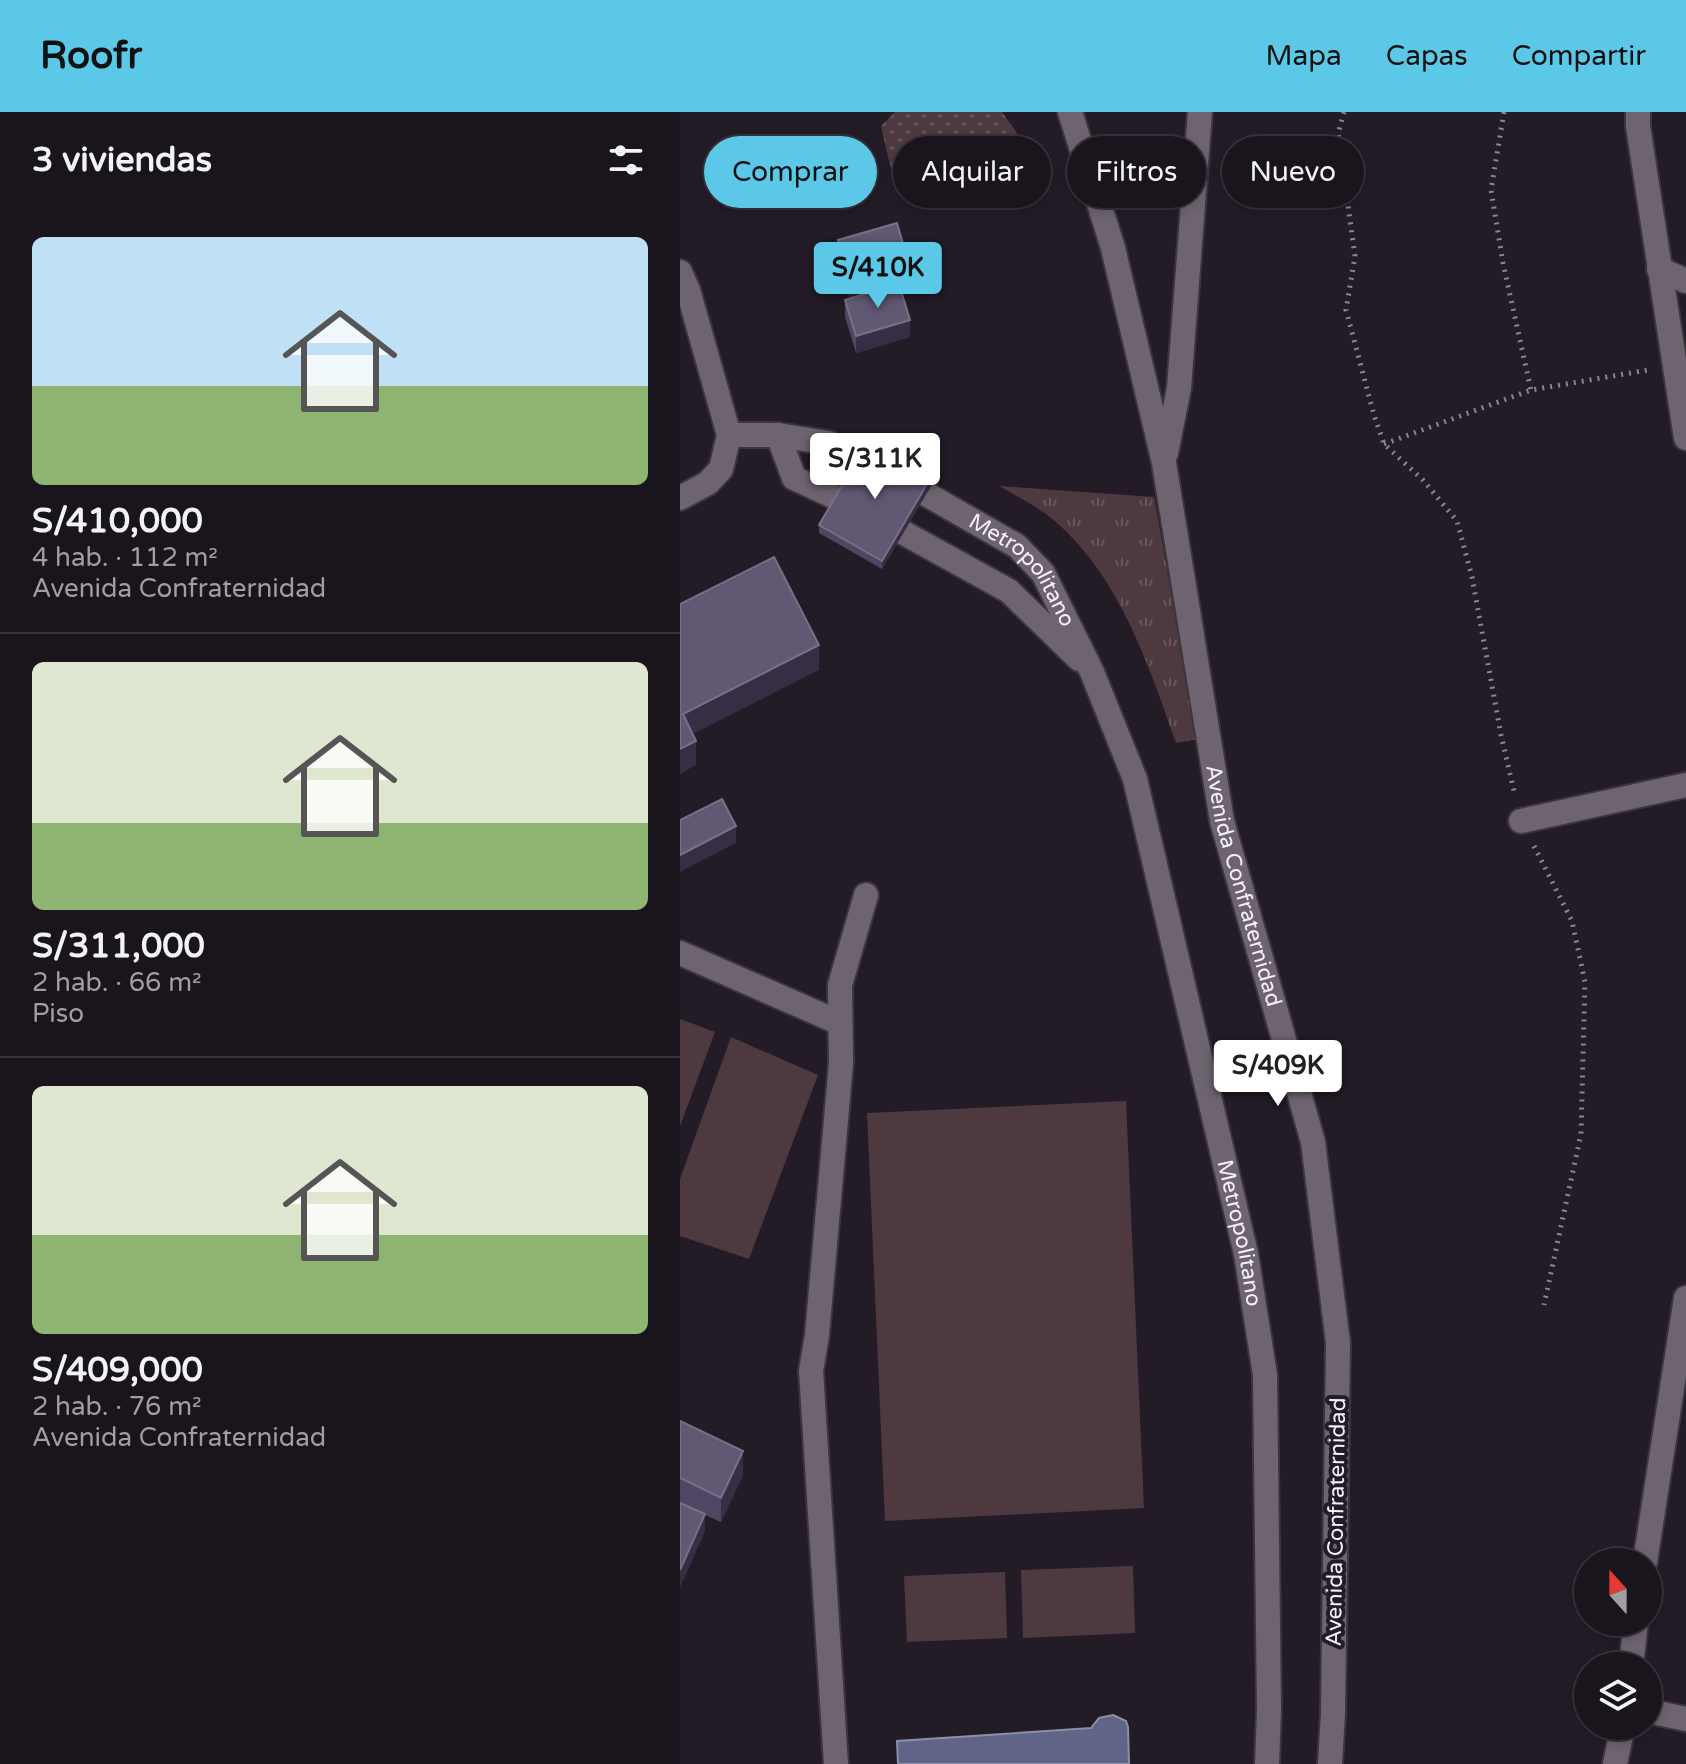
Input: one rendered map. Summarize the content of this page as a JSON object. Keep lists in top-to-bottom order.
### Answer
{
  "streets": {
    "street": ["Metropolitano", "Avenida Confraternidad"]
  },
  "north": "top",
  "page": {
    "header": "Roofr",
    "nav": ["Mapa", "Capas", "Compartir"],
    "heading": "3 viviendas",
    "chip": [
      "Comprar",
      "Alquilar",
      "Filtros",
      "Nuevo"
    ],
    "list": [
      {
        "name": "S/410,000",
        "note": "4 hab. · 112 m² · Avenida Confraternidad"
      },
      {
        "name": "S/311,000",
        "note": "2 hab. · 66 m² · Piso"
      },
      {
        "name": "S/409,000",
        "note": "2 hab. · 76 m² · Avenida Confraternidad"
      }
    ],
    "price": ["S/410K", "S/311K", "S/409K"]
  }
}
